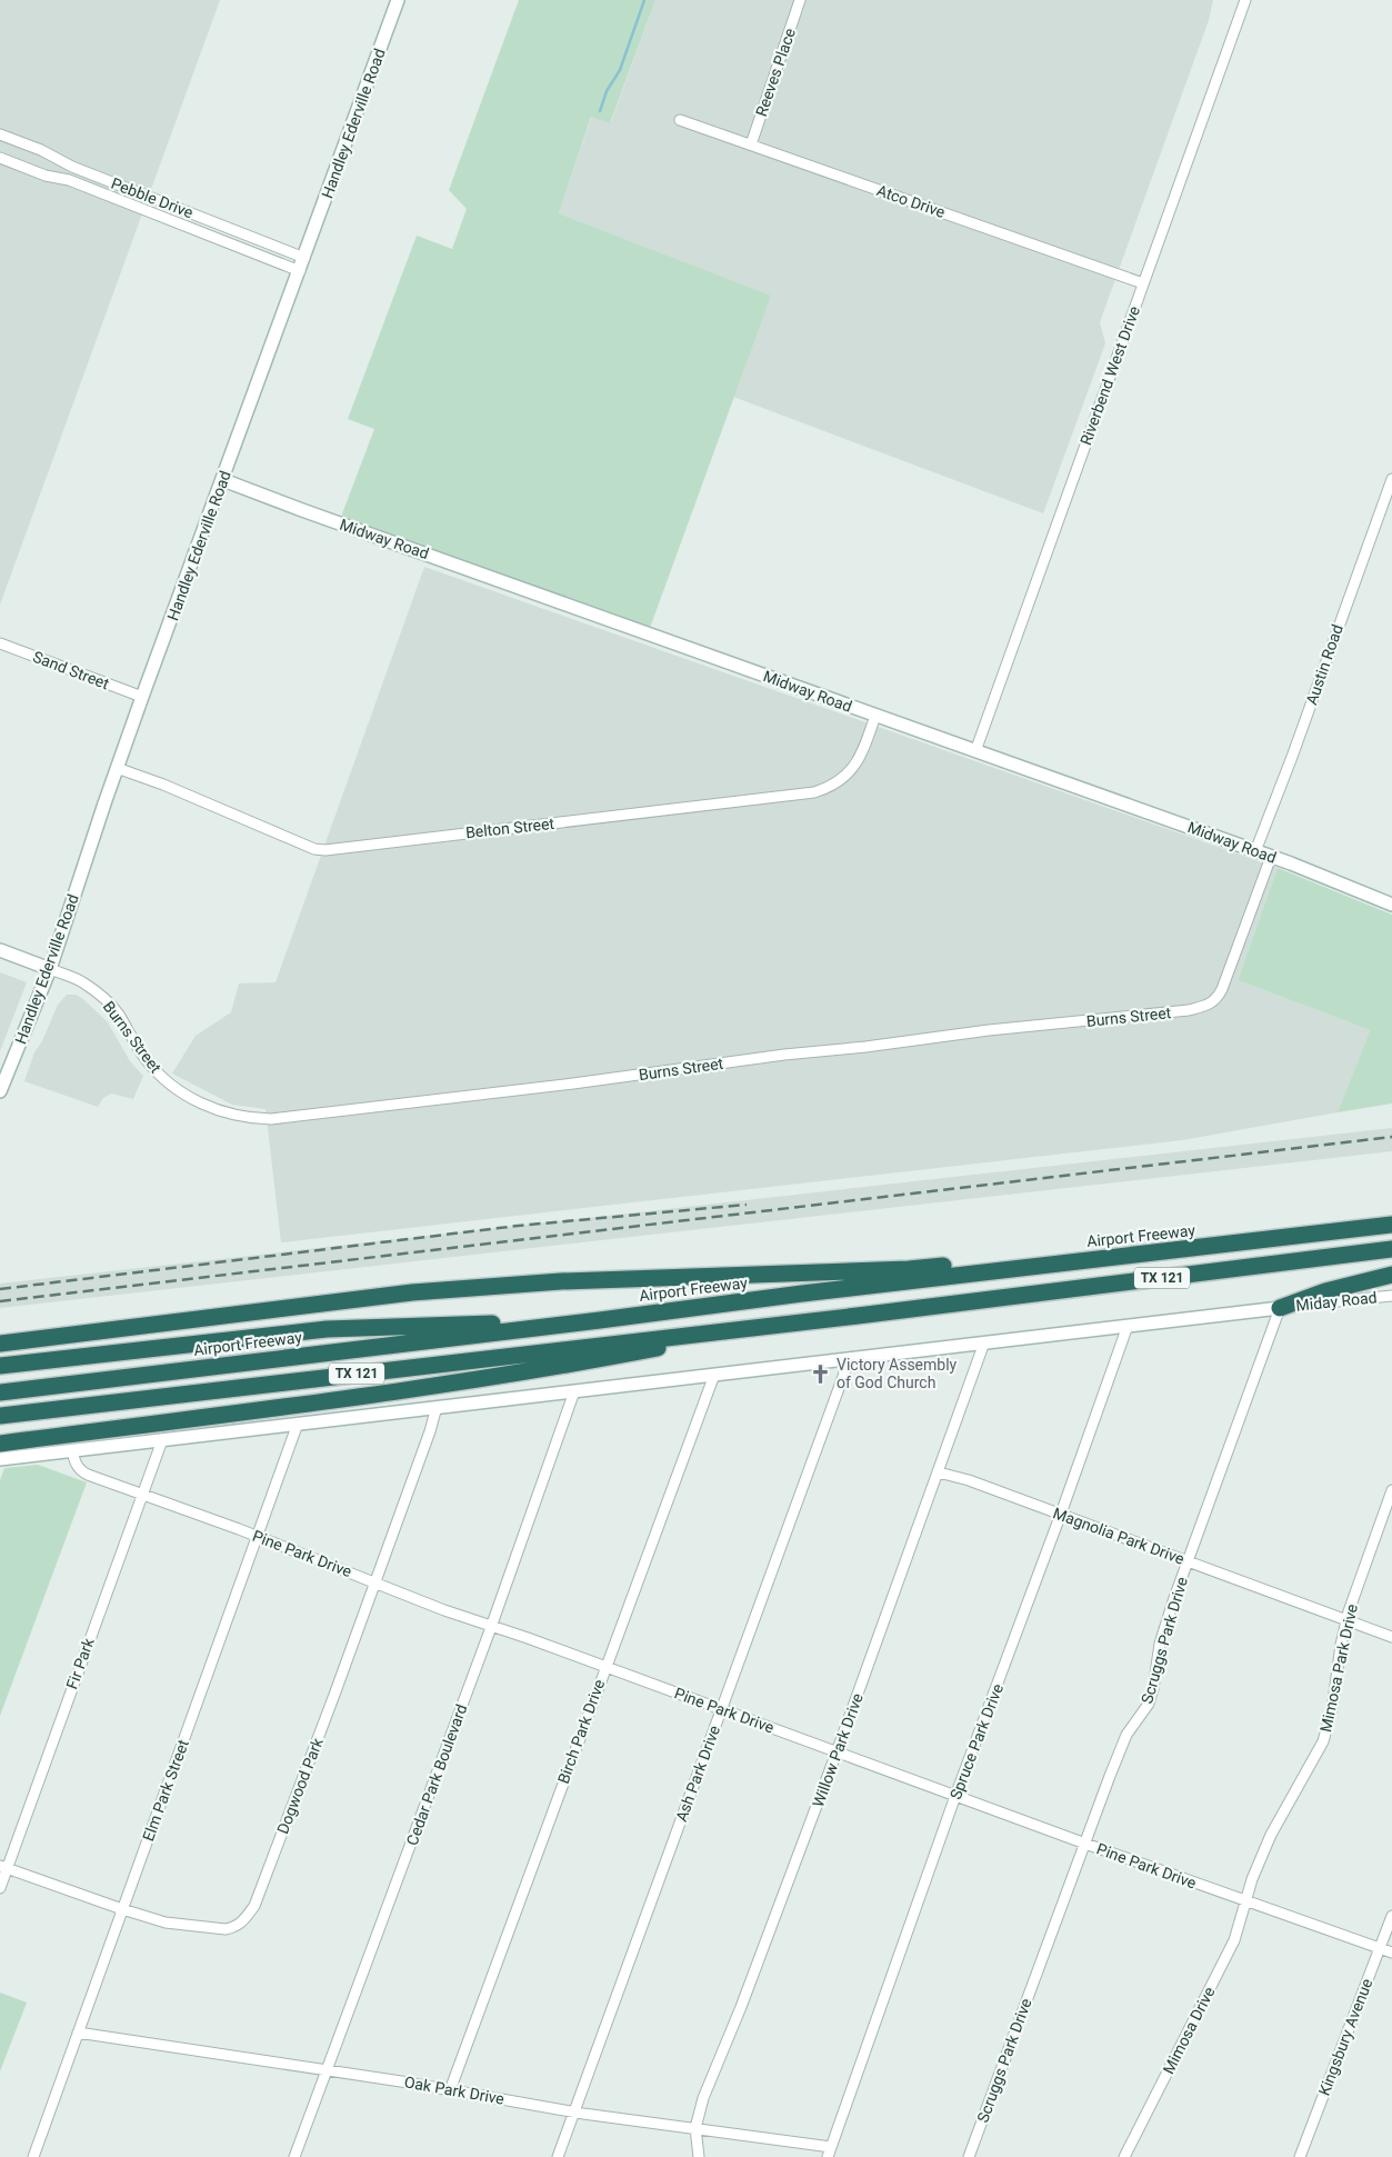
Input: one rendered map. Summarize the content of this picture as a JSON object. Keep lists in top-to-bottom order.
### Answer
{
  "streets": {
    "highway": ["Airport Freeway", "TX 121"],
    "main road": ["Handley Ederville Road", "Midway Road"],
    "street": [
      "Reeves Place",
      "Pebble Drive",
      "Atco Drive",
      "Riverbend West Drive",
      "Austin Road",
      "Sand Street",
      "Belton Street",
      "Burns Street",
      "Miday Road",
      "Magnolia Park Drive",
      "Pine Park Drive",
      "Scruggs Park Drive",
      "Fir Park",
      "Mimosa Park Drive",
      "Birch Park Drive",
      "Spruce Park Drive",
      "Willow Park Drive",
      "Ash Park Drive",
      "Cedar Park Boulevard",
      "Dogwood Park",
      "Elm Park Street",
      "Mimosa Drive",
      "Kingsbury Avenue",
      "Oak Park Drive"
    ]
  },
  "crossings": [
    ["Reeves Place", "Atco Drive"],
    ["Handley Ederville Road", "Pebble Drive"],
    ["Handley Ederville Road", "Midway Road"],
    ["Handley Ederville Road", "Sand Street"],
    ["Handley Ederville Road", "Belton Street"],
    ["Handley Ederville Road", "Burns Street"],
    ["Atco Drive", "Riverbend West Drive"],
    ["Riverbend West Drive", "Midway Road"],
    ["Midway Road", "Austin Road"],
    ["Midway Road", "Belton Street"],
    ["Midway Road", "Burns Street"],
    ["Miday Road", "Scruggs Park Drive"],
    ["Magnolia Park Drive", "Scruggs Park Drive"],
    ["Magnolia Park Drive", "Mimosa Park Drive"],
    ["Magnolia Park Drive", "Spruce Park Drive"],
    ["Magnolia Park Drive", "Willow Park Drive"],
    ["Pine Park Drive", "Scruggs Park Drive"],
    ["Pine Park Drive", "Fir Park"],
    ["Pine Park Drive", "Mimosa Park Drive"],
    ["Pine Park Drive", "Birch Park Drive"],
    ["Pine Park Drive", "Spruce Park Drive"],
    ["Pine Park Drive", "Willow Park Drive"],
    ["Pine Park Drive", "Ash Park Drive"],
    ["Pine Park Drive", "Cedar Park Boulevard"],
    ["Pine Park Drive", "Dogwood Park"],
    ["Pine Park Drive", "Elm Park Street"],
    ["Pine Park Drive", "Mimosa Drive"],
    ["Pine Park Drive", "Kingsbury Avenue"],
    ["Fir Park", "Dogwood Park"],
    ["Mimosa Park Drive", "Mimosa Drive"],
    ["Birch Park Drive", "Oak Park Drive"],
    ["Spruce Park Drive", "Oak Park Drive"],
    ["Willow Park Drive", "Oak Park Drive"],
    ["Ash Park Drive", "Oak Park Drive"],
    ["Cedar Park Boulevard", "Oak Park Drive"],
    ["Dogwood Park", "Elm Park Street"],
    ["Elm Park Street", "Oak Park Drive"]
  ],
  "places": {
    "church": ["Victory Assembly of God Church"]
  }
}
